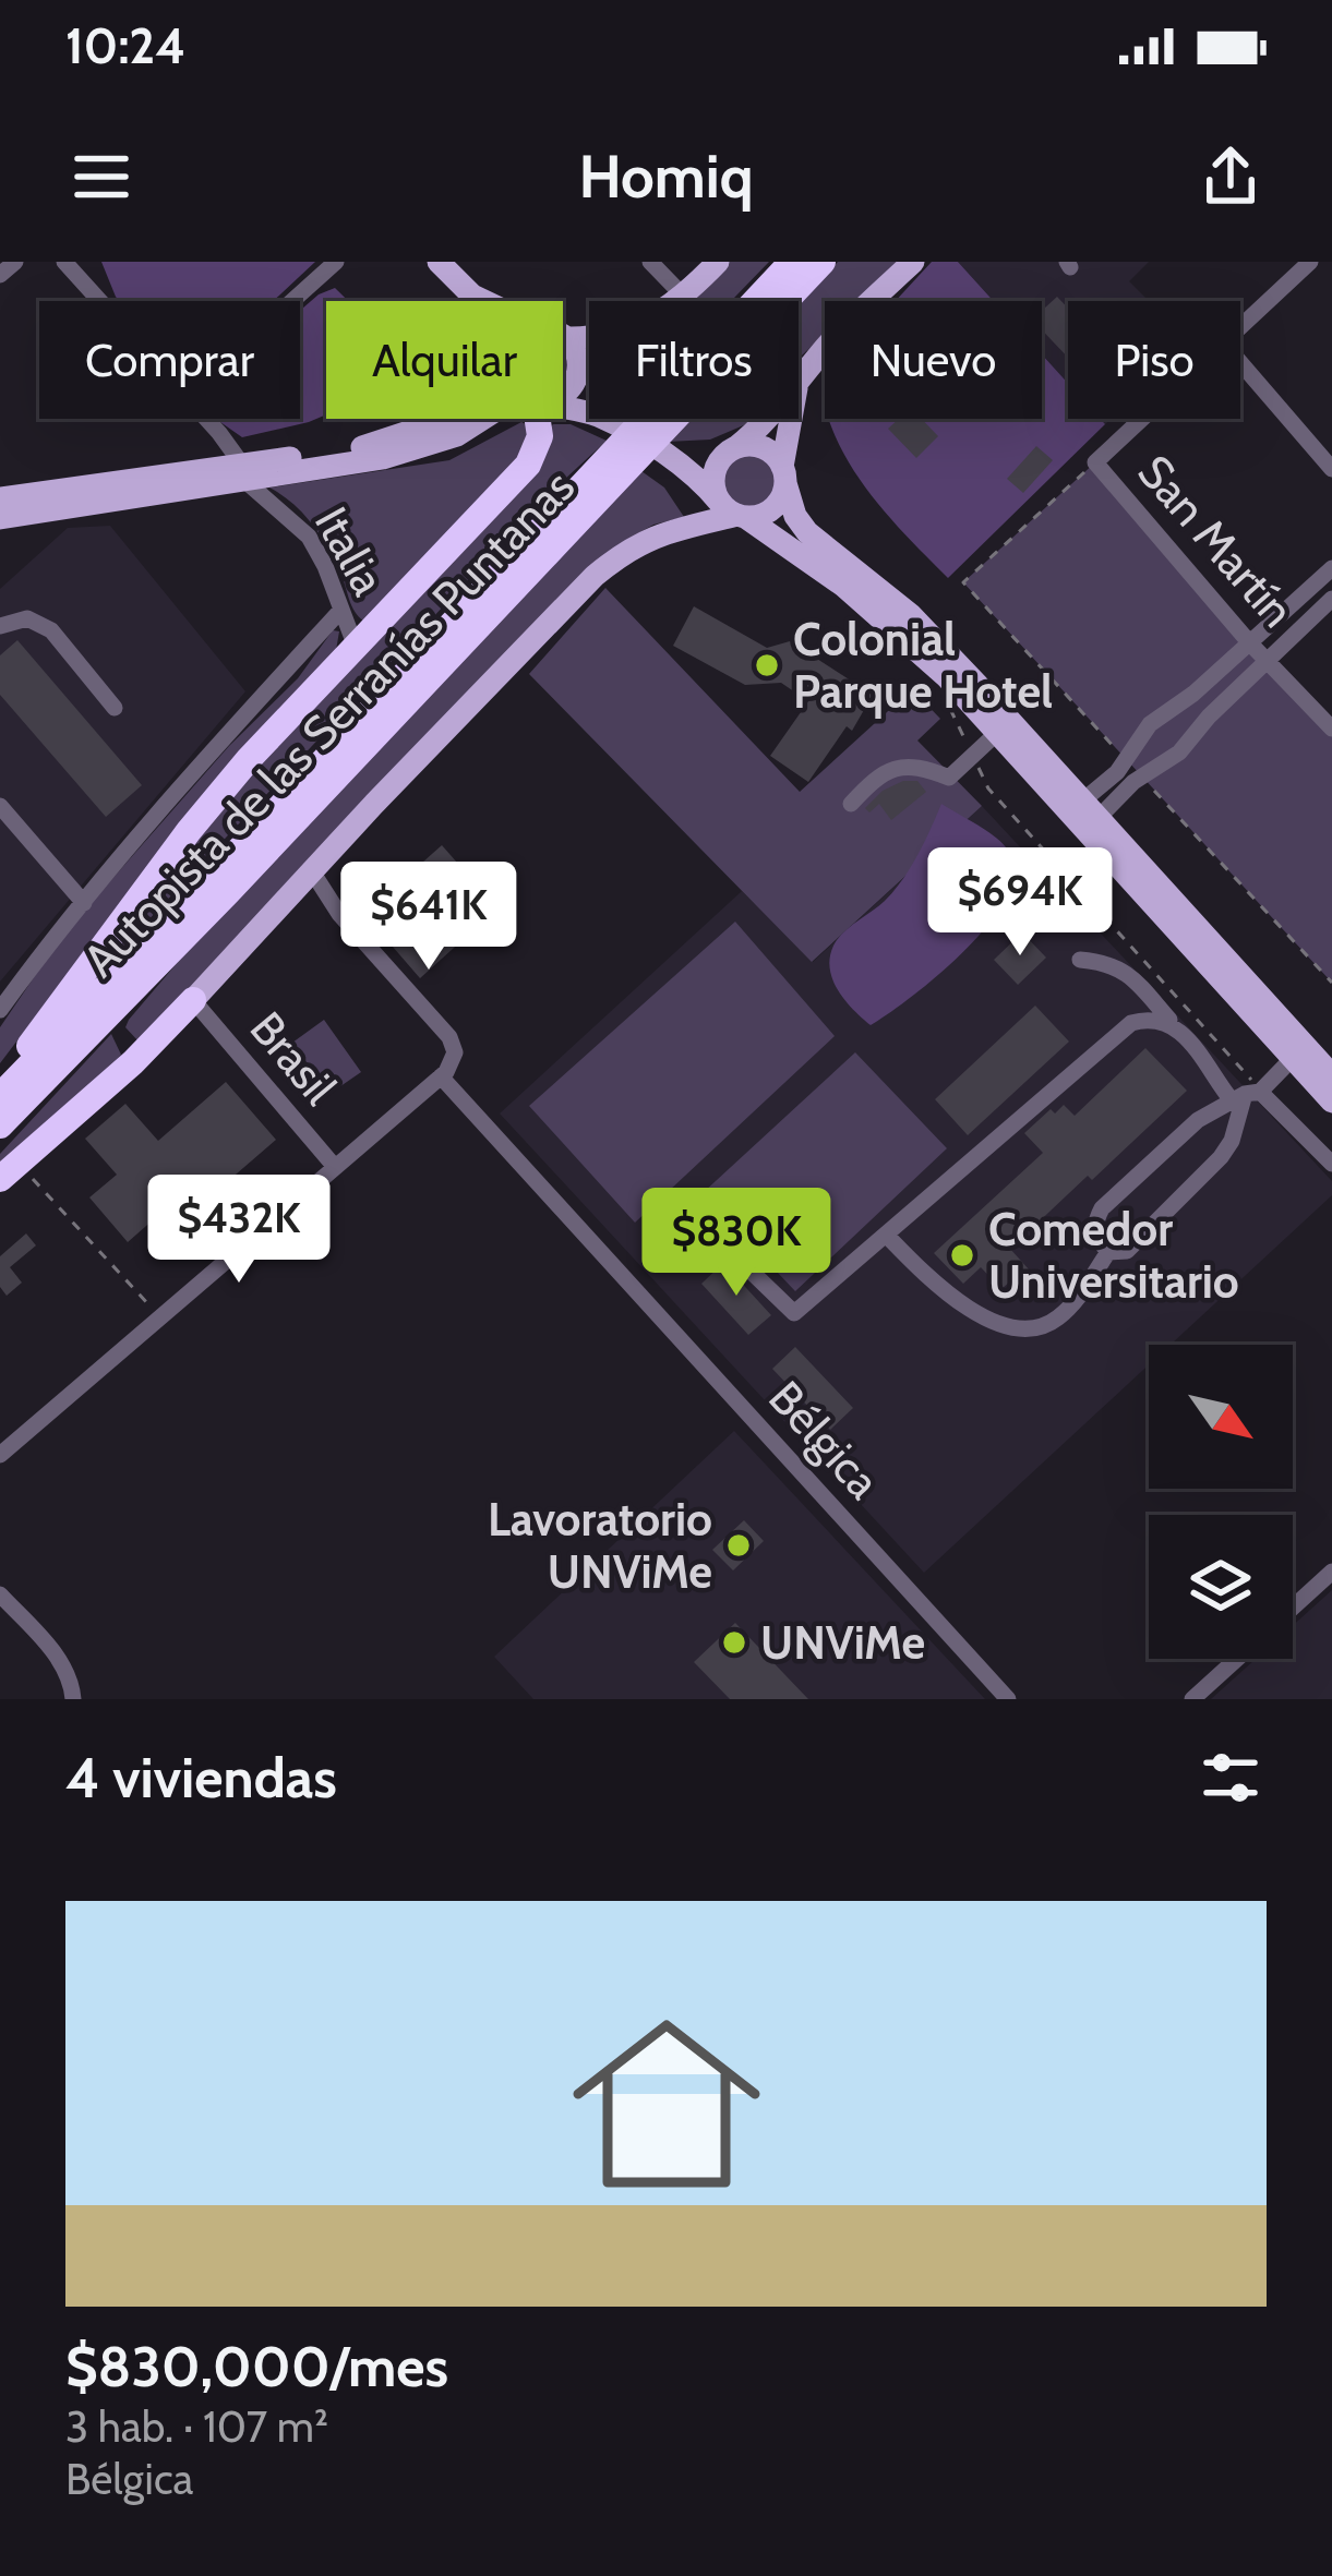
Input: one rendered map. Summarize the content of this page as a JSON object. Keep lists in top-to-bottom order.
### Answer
{
  "streets": {
    "highway": ["Autopista de las Serranías Puntanas"],
    "street": [
      "San Martín",
      "Italia",
      "Brasil",
      "Bélgica"
    ]
  },
  "places": [
    "Colonial Parque Hotel",
    "Comedor Universitario",
    "Lavoratorio UNViMe",
    "UNViMe"
  ],
  "north": "bottom right",
  "page": {
    "status": "10:24",
    "header": "Homiq",
    "chip": [
      "Comprar",
      "Alquilar",
      "Filtros",
      "Nuevo",
      "Piso"
    ],
    "price": [
      "$694K",
      "$641K",
      "$432K",
      "$830K"
    ],
    "heading": "4 viviendas",
    "list": [
      {
        "name": "$830,000/mes",
        "note": "3 hab. · 107 m² · Bélgica"
      }
    ]
  }
}
